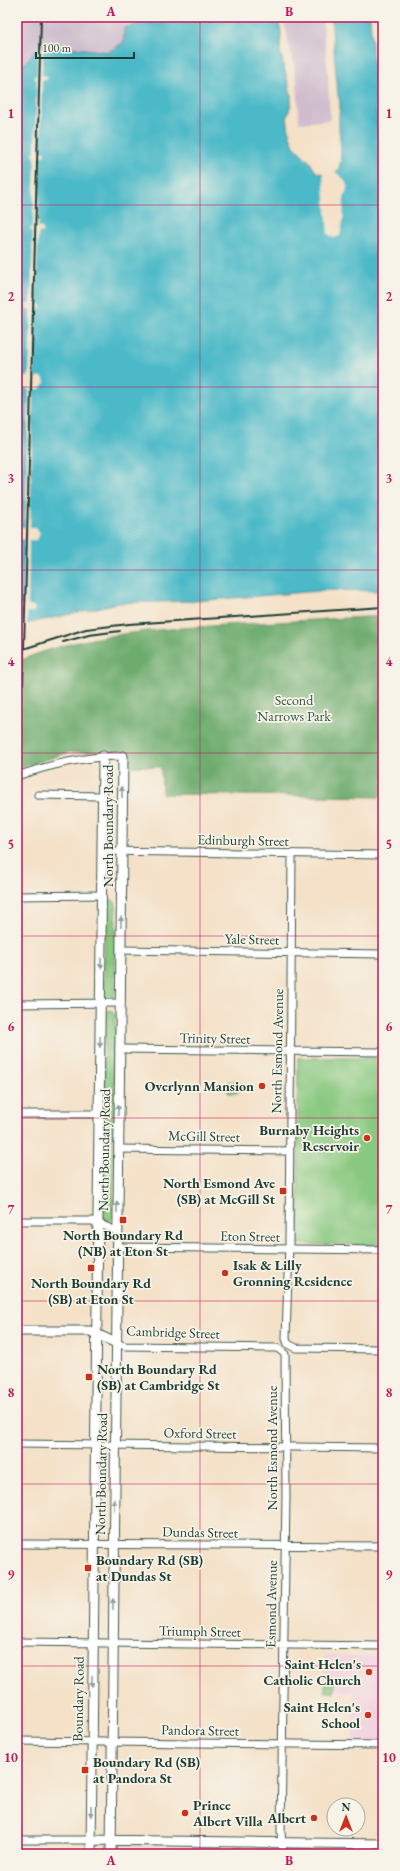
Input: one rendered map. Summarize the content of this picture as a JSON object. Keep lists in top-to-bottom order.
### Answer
{
  "streets": {
    "street": [
      "North Boundary Road",
      "Edinburgh Street",
      "Yale Street",
      "Trinity Street",
      "North Esmond Avenue",
      "McGill Street",
      "Eton Street",
      "Cambridge Street",
      "Oxford Street",
      "Dundas Street",
      "Esmond Avenue",
      "Triumph Street",
      "Boundary Road",
      "Pandora Street"
    ]
  },
  "crossings": [
    ["North Boundary Road", "Edinburgh Street"],
    ["North Boundary Road", "Yale Street"],
    ["North Boundary Road", "Trinity Street"],
    ["North Boundary Road", "McGill Street"],
    ["North Boundary Road", "Eton Street"],
    ["North Boundary Road", "Cambridge Street"],
    ["North Boundary Road", "Oxford Street"],
    ["North Boundary Road", "Dundas Street"],
    ["North Boundary Road", "Boundary Road"],
    ["Edinburgh Street", "North Esmond Avenue"],
    ["Yale Street", "North Esmond Avenue"],
    ["Trinity Street", "North Esmond Avenue"],
    ["North Esmond Avenue", "McGill Street"],
    ["North Esmond Avenue", "Eton Street"],
    ["North Esmond Avenue", "Cambridge Street"],
    ["North Esmond Avenue", "Oxford Street"],
    ["North Esmond Avenue", "Dundas Street"],
    ["North Esmond Avenue", "Esmond Avenue"],
    ["Dundas Street", "Esmond Avenue"],
    ["Dundas Street", "Boundary Road"],
    ["Esmond Avenue", "Triumph Street"],
    ["Esmond Avenue", "Pandora Street"],
    ["Triumph Street", "Boundary Road"],
    ["Boundary Road", "Pandora Street"]
  ],
  "parks": ["Second Narrows Park"],
  "places": {
    "other": [
      "Overlynn Mansion",
      "Burnaby Heights Reservoir",
      "Isak & Lilly Gronning Residence",
      "Saint Helen's Catholic Church",
      "Saint Helen's School",
      "Prince Albert Villa",
      "Albert"
    ],
    "transit": [
      "North Esmond Ave (SB) at McGill St",
      "North Boundary Rd (NB) at Eton St",
      "North Boundary Rd (SB) at Eton St",
      "North Boundary Rd (SB) at Cambridge St",
      "Boundary Rd (SB) at Dundas St",
      "Boundary Rd (SB) at Pandora St"
    ]
  },
  "scale_bar": "100 m",
  "north": "top",
  "grid": {
    "columns": ["A", "B"],
    "rows": [
      "1",
      "2",
      "3",
      "4",
      "5",
      "6",
      "7",
      "8",
      "9",
      "10"
    ]
  }
}
